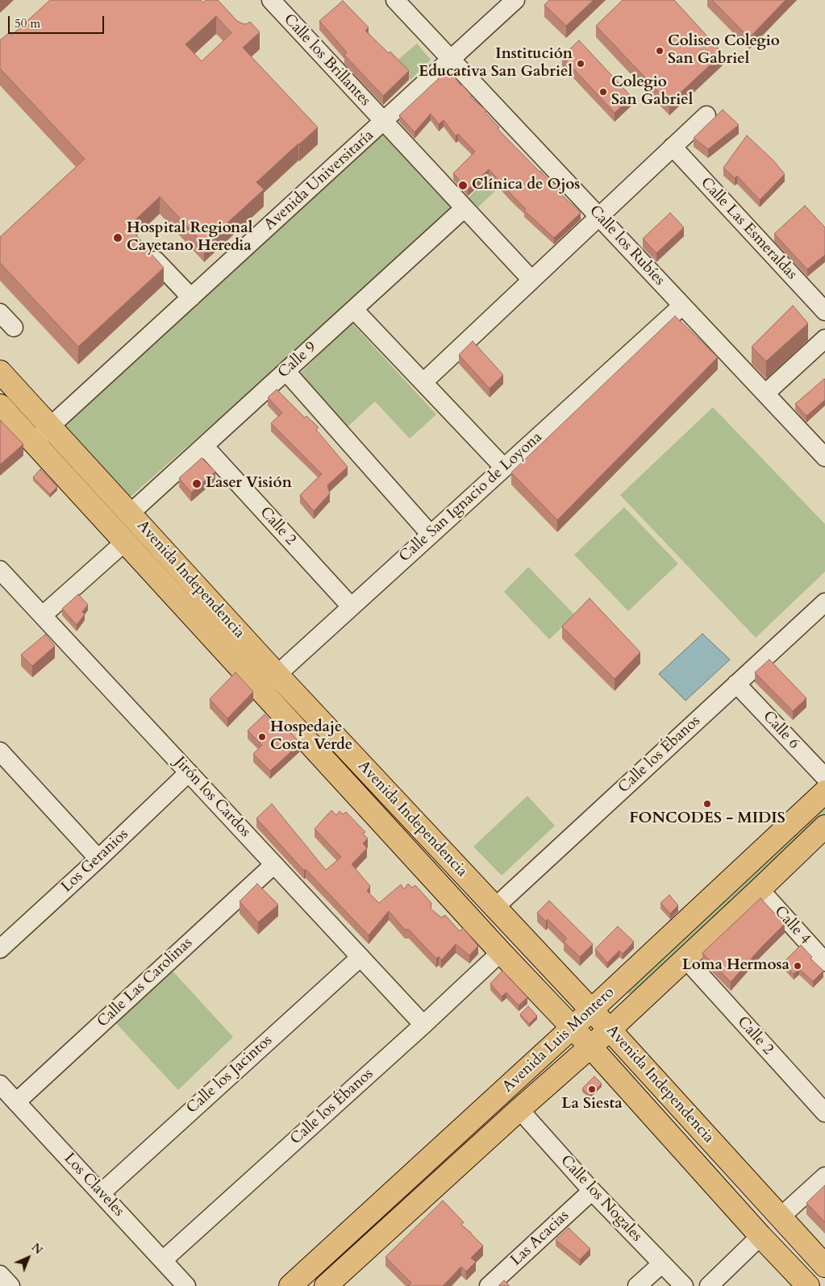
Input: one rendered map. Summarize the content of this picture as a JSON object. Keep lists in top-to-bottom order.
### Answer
{
  "streets": {
    "main road": ["Avenida Independencia", "Avenida Luis Montero"],
    "street": [
      "Calle los Brillantes",
      "Avenida Universitaría",
      "Calle Las Esmeraldas",
      "Calle los Rubíes",
      "Calle 9",
      "Calle San Ignacio de Loyona",
      "Calle 2",
      "Calle 6",
      "Calle los Ébanos",
      "Jirón los Cardos",
      "Los Geranios",
      "Calle 4",
      "Calle Las Carolinas",
      "Calle los Jacintos",
      "Los Claveles",
      "Calle los Nogales",
      "Las Acacias"
    ]
  },
  "crossings": [
    ["Calle los Brillantes", "Avenida Universitaría"],
    ["Calle los Brillantes", "Calle 9"],
    ["Avenida Universitaría", "Calle los Rubíes"],
    ["Avenida Universitaría", "Avenida Independencia"],
    ["Calle los Rubíes", "Calle San Ignacio de Loyona"],
    ["Calle 9", "Calle 2"],
    ["Calle 9", "Avenida Independencia"],
    ["Calle San Ignacio de Loyona", "Calle 2"],
    ["Calle San Ignacio de Loyona", "Avenida Independencia"],
    ["Calle 2", "Avenida Luis Montero"],
    ["Avenida Independencia", "Calle los Ébanos"],
    ["Avenida Independencia", "Avenida Luis Montero"],
    ["Calle 6", "Calle los Ébanos"],
    ["Calle los Ébanos", "Jirón los Cardos"],
    ["Calle los Ébanos", "Los Claveles"],
    ["Jirón los Cardos", "Los Geranios"],
    ["Jirón los Cardos", "Calle Las Carolinas"],
    ["Jirón los Cardos", "Calle los Jacintos"],
    ["Calle 4", "Avenida Luis Montero"],
    ["Calle Las Carolinas", "Los Claveles"],
    ["Avenida Luis Montero", "Calle los Nogales"],
    ["Calle los Jacintos", "Los Claveles"],
    ["Calle los Nogales", "Las Acacias"]
  ],
  "places": [
    "Coliseo Colegio San Gabriel",
    "Institución Educativa San Gabriel",
    "Colegio San Gabriel",
    "Clínica de Ojos",
    "Hospital Regional Cayetano Heredia",
    "Laser Visión",
    "Hospedaje Costa Verde",
    "FONCODES - MIDIS",
    "Loma Hermosa",
    "La Siesta"
  ],
  "scale_bar": "50 m",
  "north": "top right"
}
